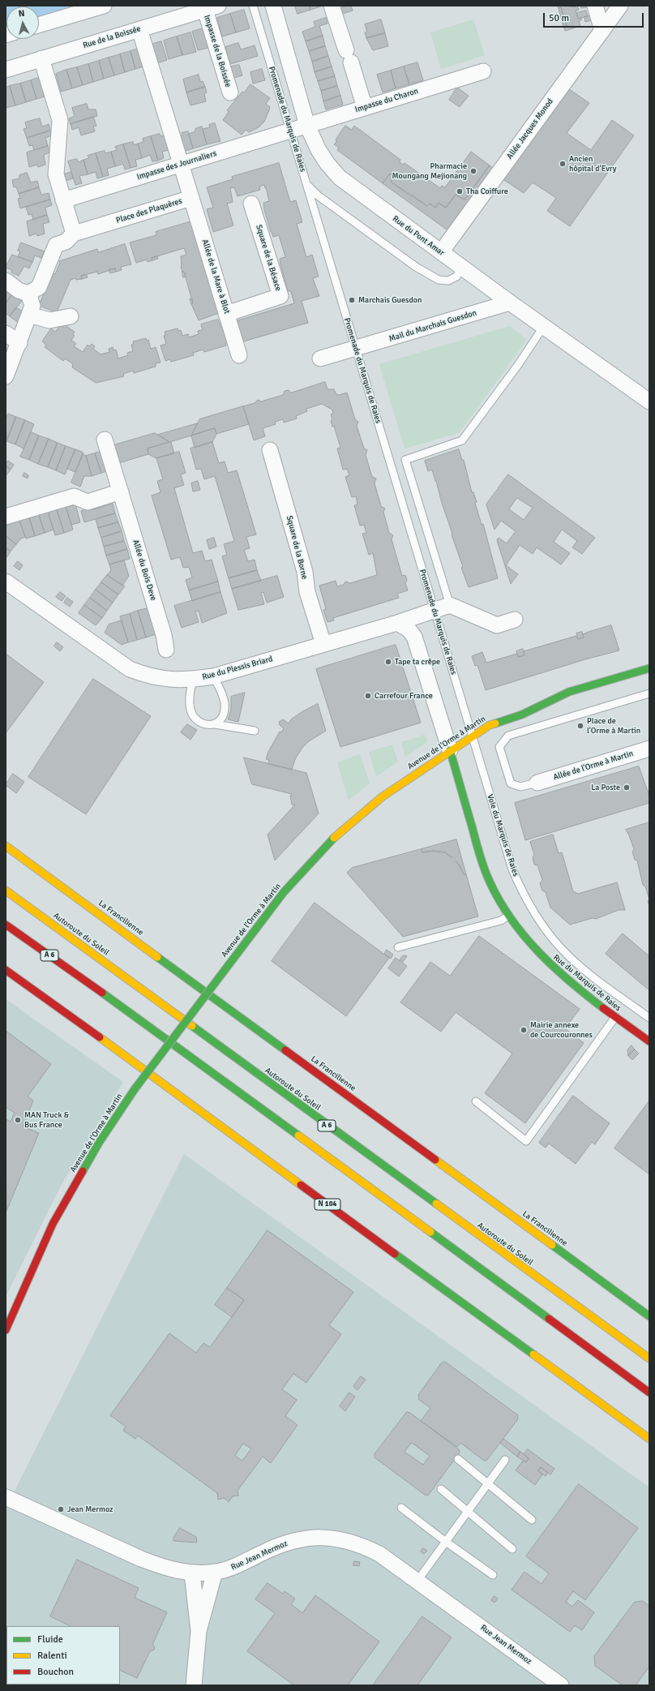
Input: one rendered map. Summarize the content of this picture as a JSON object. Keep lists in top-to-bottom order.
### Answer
{
  "streets": {
    "main road": [
      "Avenue de l'Orme à Martin",
      "La Francilienne",
      "Autoroute du Soleil",
      "A 6",
      "Rue du Marquis de Raies",
      "N 104"
    ],
    "street": [
      "Rue de la Boissée",
      "Impasse de la Boissée",
      "Impasse du Charon",
      "Allée Jacques Monod",
      "Impasse des Journaliers",
      "Place des Plaquères",
      "Rue du Pont Amar",
      "Square de la Bésace",
      "Allée de la Mare à Blot",
      "Mail du Marchais Guesdon",
      "Square de la Borne",
      "Allée du Bois Deve",
      "Rue du Plessis Briard",
      "Allée de l'Orme à Martin",
      "Rue Jean Mermoz"
    ],
    "lane": ["Promenade du Marquis de Raies", "Voie du Marquis de Raies"]
  },
  "crossings": [
    ["Rue de la Boissée", "Impasse de la Boissée"],
    ["Impasse du Charon", "Promenade du Marquis de Raies"],
    ["Impasse du Charon", "Impasse des Journaliers"],
    ["Impasse du Charon", "Rue du Pont Amar"],
    ["Promenade du Marquis de Raies", "Impasse des Journaliers"],
    ["Promenade du Marquis de Raies", "Mail du Marchais Guesdon"],
    ["Promenade du Marquis de Raies", "Rue du Plessis Briard"],
    ["Promenade du Marquis de Raies", "Avenue de l'Orme à Martin"],
    ["Promenade du Marquis de Raies", "Voie du Marquis de Raies"],
    ["Allée Jacques Monod", "Rue du Pont Amar"],
    ["Impasse des Journaliers", "Place des Plaquères"],
    ["Place des Plaquères", "Allée de la Mare à Blot"],
    ["Rue du Pont Amar", "Mail du Marchais Guesdon"],
    ["Square de la Bésace", "Allée de la Mare à Blot"],
    ["Square de la Borne", "Rue du Plessis Briard"],
    ["Avenue de l'Orme à Martin", "Voie du Marquis de Raies"],
    ["Avenue de l'Orme à Martin", "Rue du Marquis de Raies"]
  ],
  "places": [
    "Ancien hôpital d'Evry",
    "Pharmacie Moungang Mejionang",
    "Tha Coiffure",
    "Marchais Guesdon",
    "Tape ta crêpe",
    "Carrefour France",
    "Place de l'Orme à Martin",
    "La Poste",
    "Mairie annexe de Courcouronnes",
    "MAN Truck & Bus France",
    "Jean Mermoz"
  ],
  "legend": ["Fluide", "Ralenti", "Bouchon"],
  "scale_bar": "50 m",
  "north": "top"
}
